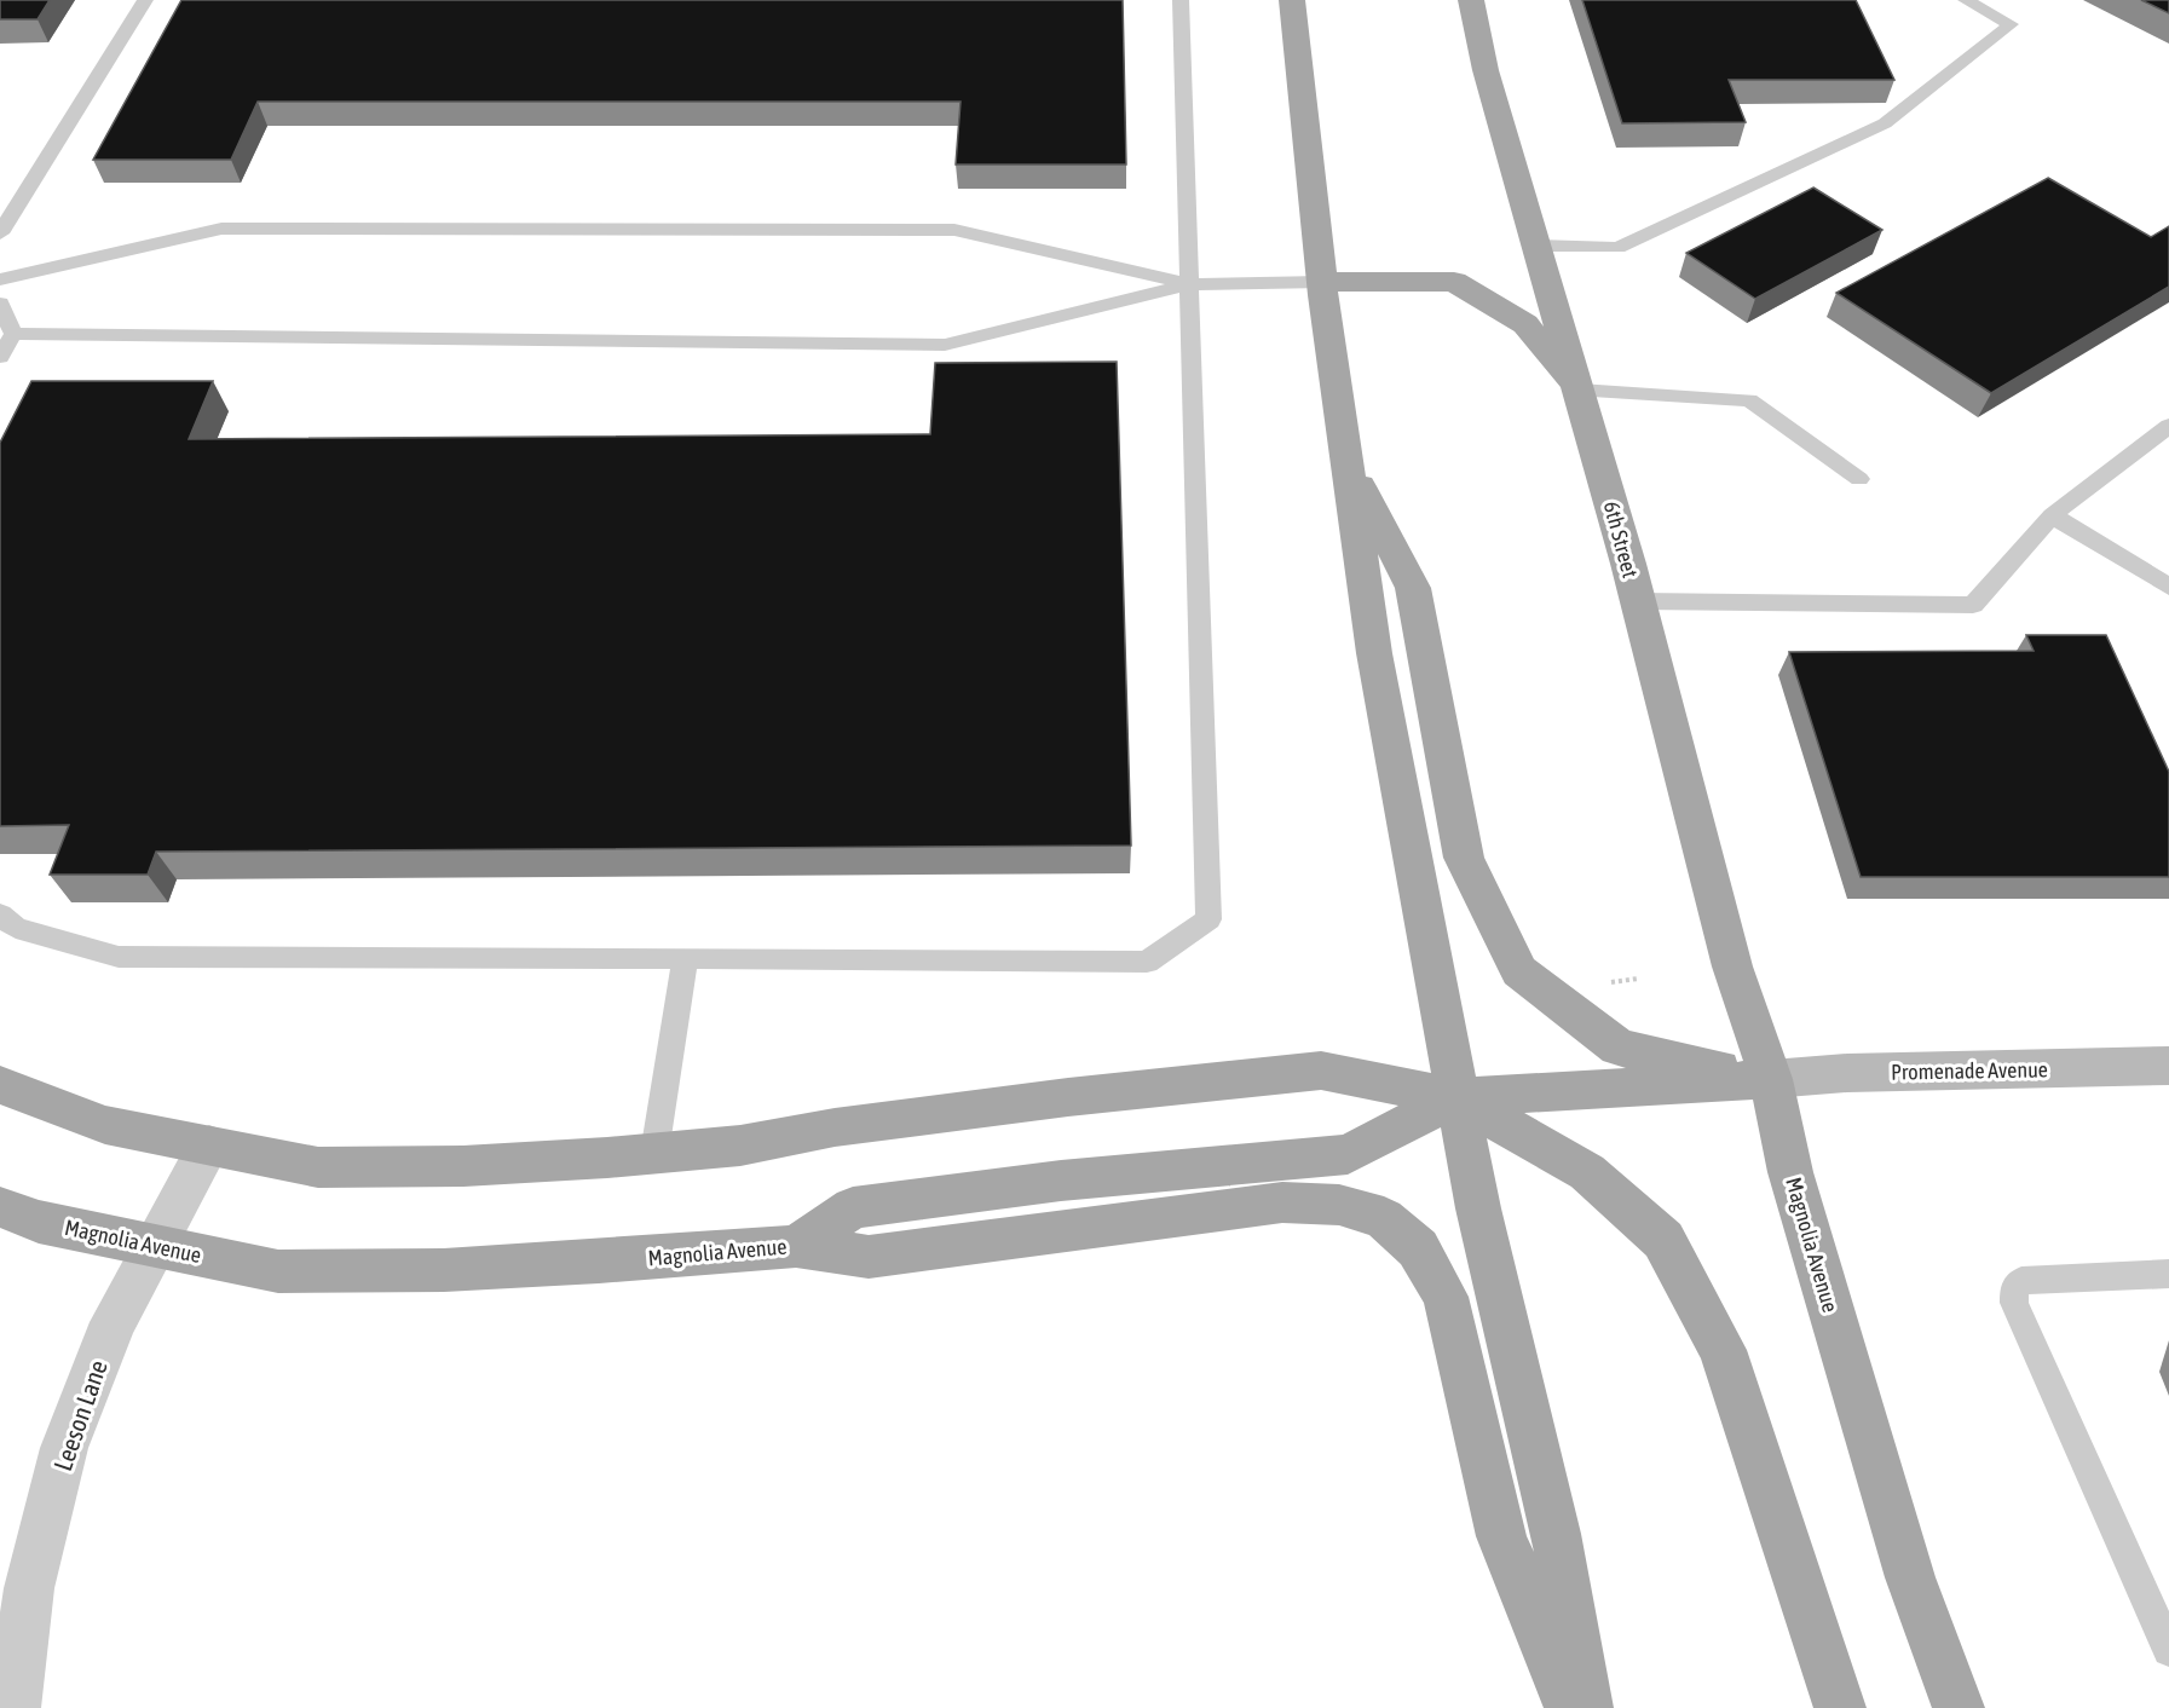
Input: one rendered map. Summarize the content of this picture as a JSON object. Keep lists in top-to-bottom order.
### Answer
{
  "streets": {
    "main road": ["6th Street", "Promenade Avenue", "Magnolia Avenue"],
    "street": ["Leeson Lane"]
  },
  "crossings": [
    ["6th Street", "Promenade Avenue"],
    ["6th Street", "Magnolia Avenue"],
    ["Promenade Avenue", "Magnolia Avenue"],
    ["Magnolia Avenue", "Leeson Lane"]
  ]
}
